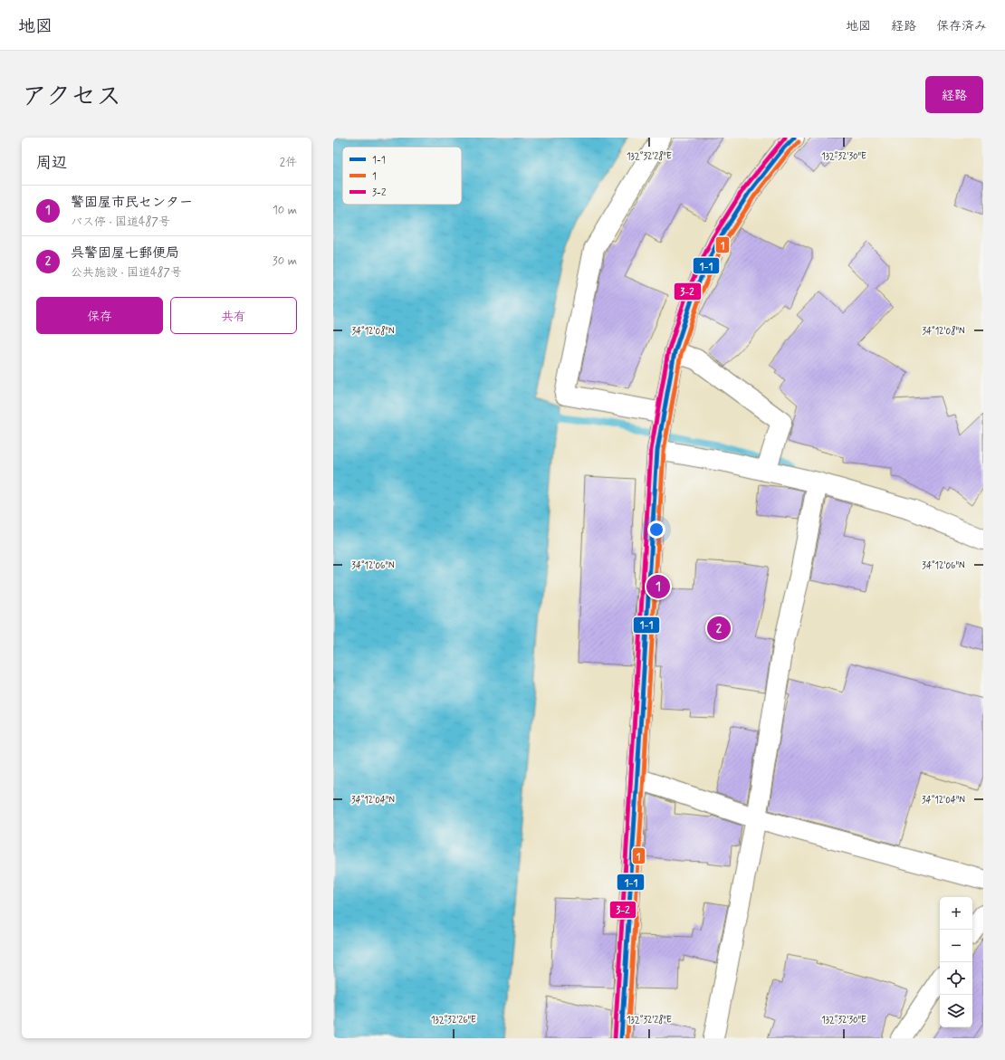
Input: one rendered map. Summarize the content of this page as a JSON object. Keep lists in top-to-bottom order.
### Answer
{
  "lines": ["transit line 1-1", "transit line 3-2", "transit line 1"],
  "legend": ["1-1", "1", "3-2"],
  "page": {
    "header": "地図",
    "nav": ["地図", "経路", "保存済み"],
    "title": "アクセス",
    "buttons": [
      "経路",
      ["保存", "共有"]
    ],
    "heading": ["周辺", "2件"],
    "list": [
      {
        "mark": "1",
        "name": "警固屋市民センター",
        "note": "バス停 · 国道487号",
        "value": "10 m"
      },
      {
        "mark": "2",
        "name": "呉警固屋七郵便局",
        "note": "公共施設 · 国道487号",
        "value": "30 m"
      }
    ],
    "pins": ["1", "2"],
    "map_buttons": ["+", "−"]
  },
  "coordinates": [
    "132°32'28\"E",
    "132°32'30\"E",
    "34°12'08\"N",
    "34°12'06\"N",
    "34°12'04\"N",
    "132°32'26\"E"
  ]
}
